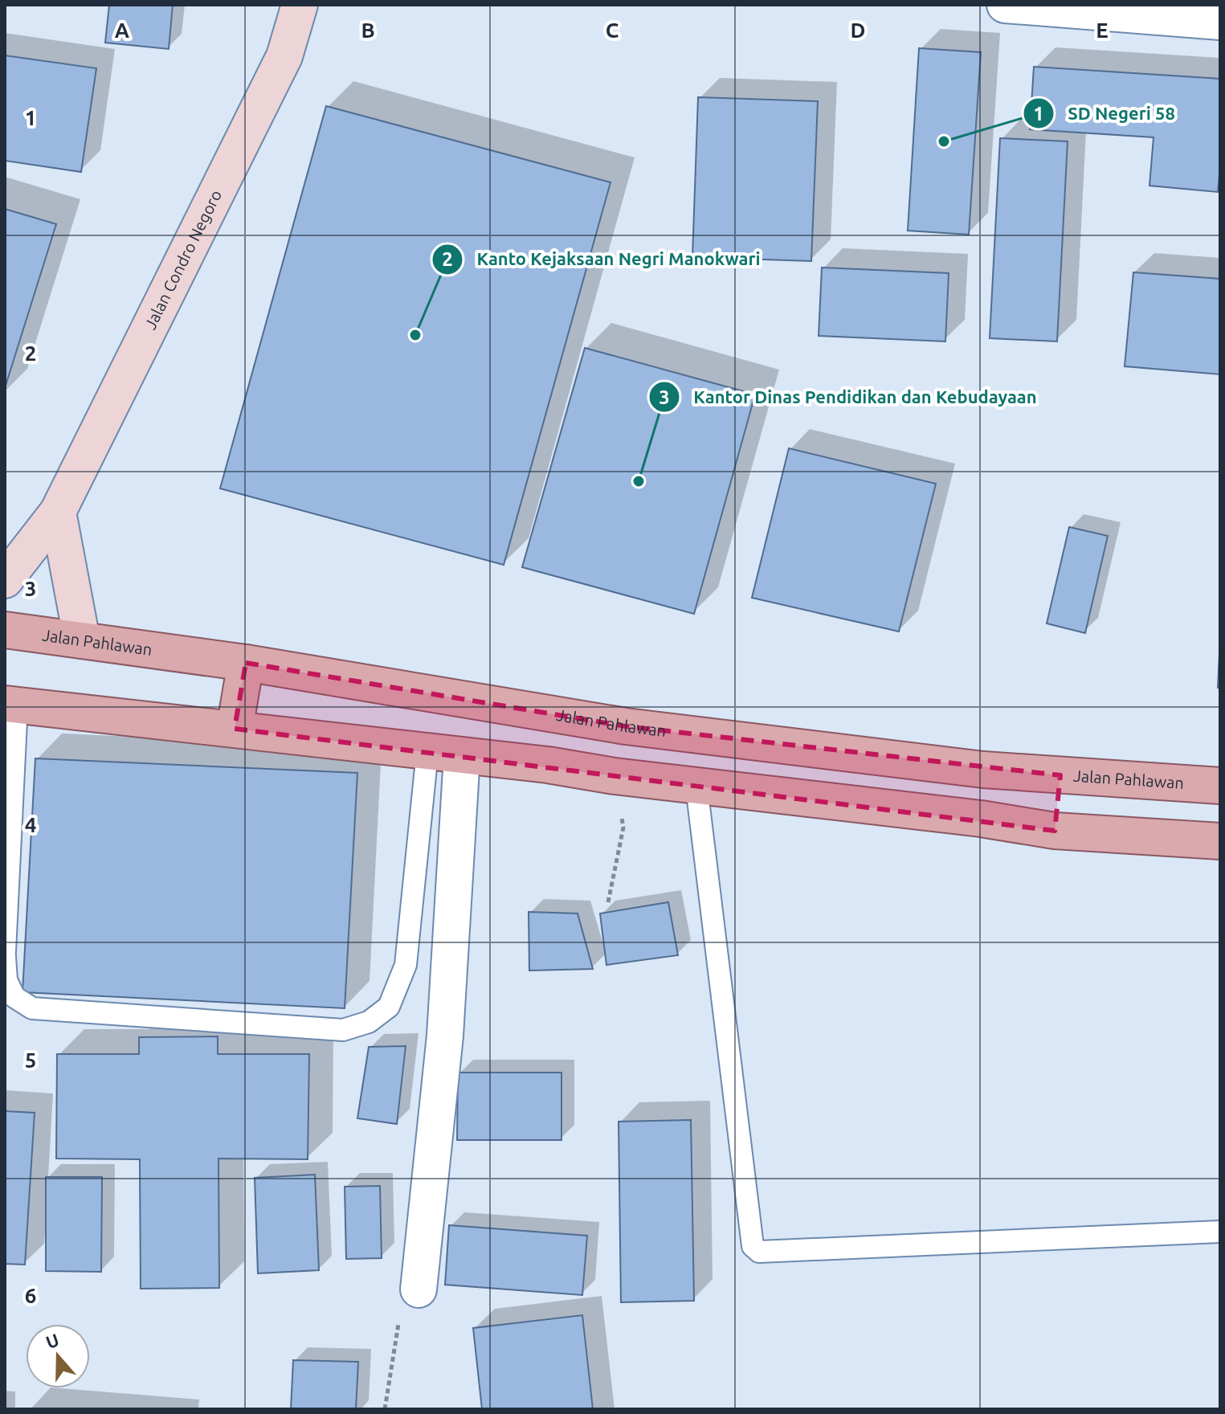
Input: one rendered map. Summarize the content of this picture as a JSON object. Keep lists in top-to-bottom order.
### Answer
{
  "streets": {
    "main road": ["Jalan Condro Negoro", "Jalan Pahlawan"]
  },
  "places": ["SD Negeri 58", "Kanto Kejaksaan Negri Manokwari", "Kantor Dinas Pendidikan dan Kebudayaan"],
  "north": "top",
  "grid": {
    "columns": [
      "A",
      "B",
      "C",
      "D",
      "E"
    ],
    "rows": [
      "1",
      "2",
      "3",
      "4",
      "5",
      "6"
    ]
  }
}
